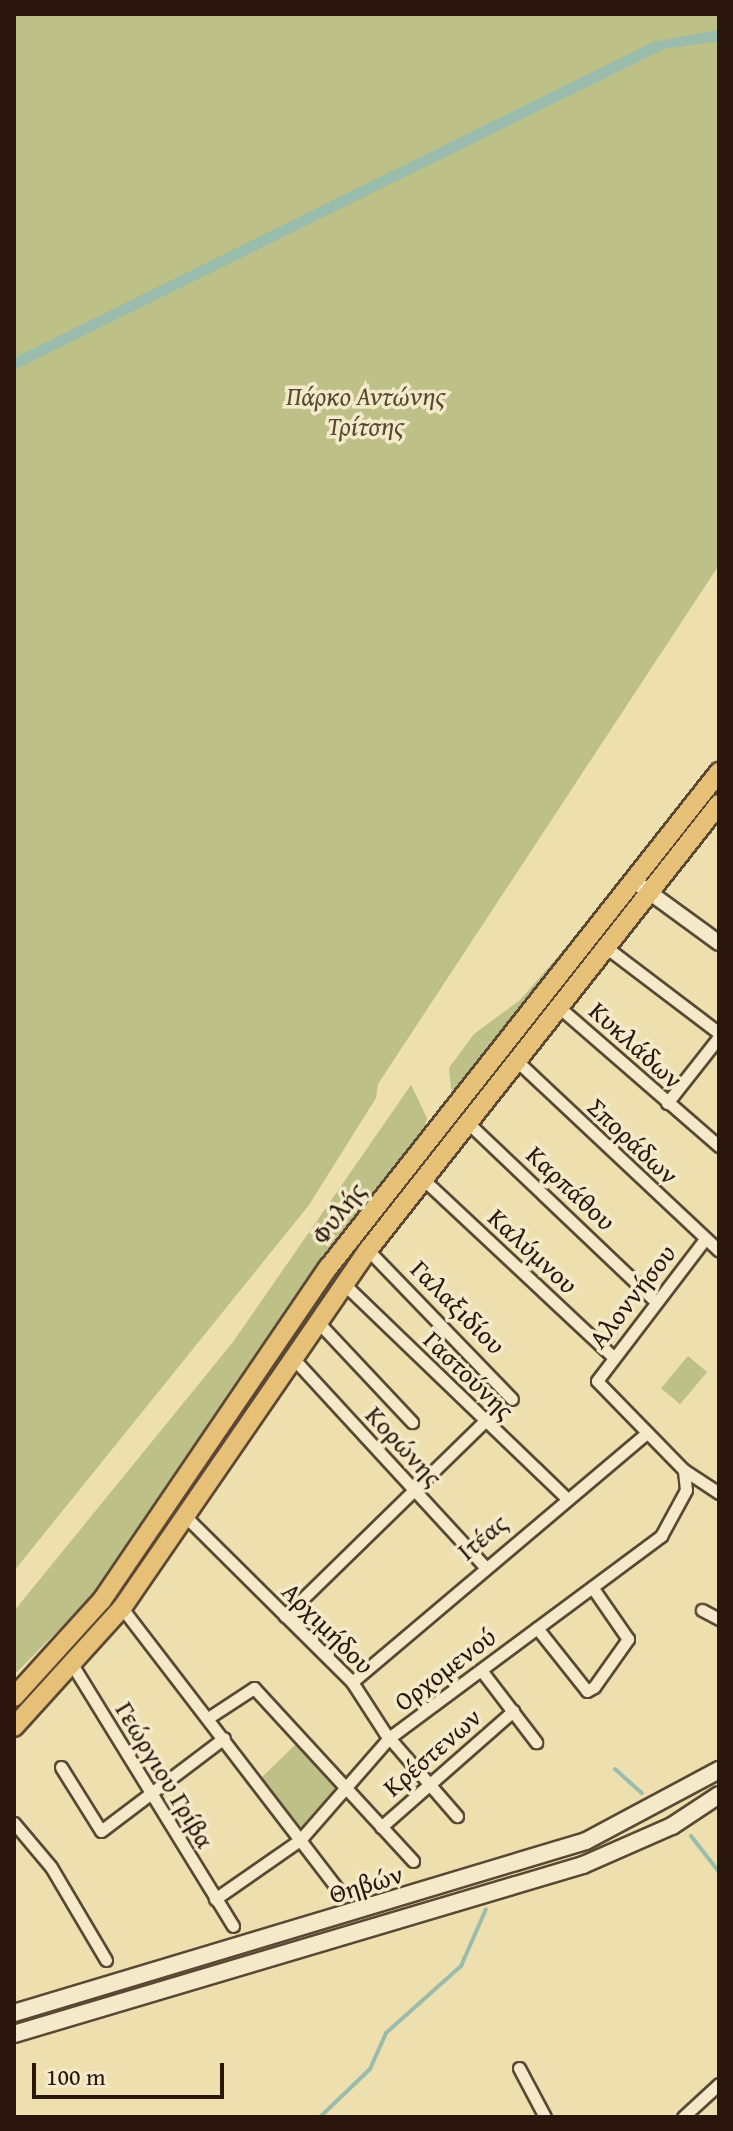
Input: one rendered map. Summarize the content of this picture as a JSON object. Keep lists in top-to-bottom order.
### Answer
{
  "streets": {
    "main road": ["Φυλής", "Θηβών"],
    "street": [
      "Κυκλάδων",
      "Σποράδων",
      "Καρπάθου",
      "Καλύμνου",
      "Αλοννήσου",
      "Γαλαξιδίου",
      "Γαστούνης",
      "Κορώνης",
      "Ιτέας",
      "Αρχιμήδου",
      "Ορχομενού",
      "Κρέστενων",
      "Γεώργιου Γρίβα"
    ]
  },
  "crossings": [
    ["Κυκλάδων", "Φυλής"],
    ["Σποράδων", "Φυλής"],
    ["Σποράδων", "Αλοννήσου"],
    ["Καρπάθου", "Φυλής"],
    ["Καρπάθου", "Αλοννήσου"],
    ["Φυλής", "Καλύμνου"],
    ["Φυλής", "Γαλαξιδίου"],
    ["Φυλής", "Γαστούνης"],
    ["Φυλής", "Κορώνης"],
    ["Φυλής", "Αρχιμήδου"],
    ["Φυλής", "Γεώργιου Γρίβα"],
    ["Καλύμνου", "Αλοννήσου"],
    ["Αλοννήσου", "Ιτέας"],
    ["Γαστούνης", "Ιτέας"],
    ["Κορώνης", "Ιτέας"],
    ["Ιτέας", "Αρχιμήδου"],
    ["Αρχιμήδου", "Ορχομενού"],
    ["Αρχιμήδου", "Κρέστενων"],
    ["Ορχομενού", "Γεώργιου Γρίβα"]
  ],
  "parks": ["Πάρκο Αντώνης Τρίτσης"],
  "scale_bar": "100 m"
}
